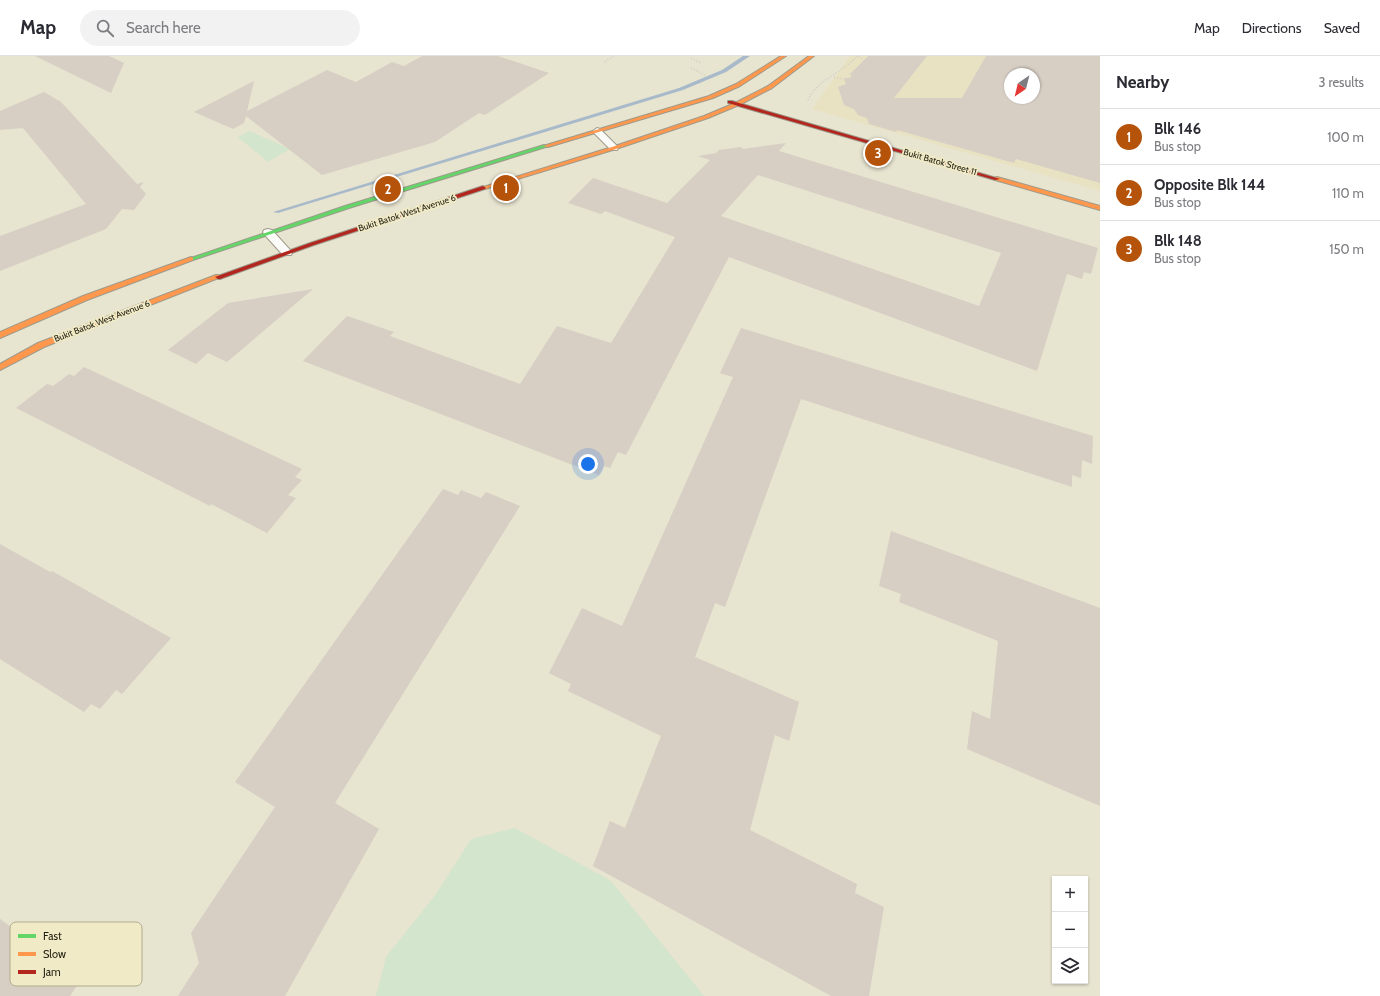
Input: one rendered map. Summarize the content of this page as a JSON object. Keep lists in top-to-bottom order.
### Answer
{
  "streets": {
    "main road": ["Bukit Batok Street 11", "Bukit Batok West Avenue 6"]
  },
  "crossings": [
    ["Bukit Batok Street 11", "Bukit Batok West Avenue 6"]
  ],
  "legend": ["Fast", "Slow", "Jam"],
  "north": "bottom left",
  "page": {
    "header": "Map",
    "search": "Search here",
    "nav": ["Map", "Directions", "Saved"],
    "heading": ["Nearby", "3 results"],
    "list": [
      {
        "mark": "1",
        "name": "Blk 146",
        "note": "Bus stop",
        "value": "100 m"
      },
      {
        "mark": "2",
        "name": "Opposite Blk 144",
        "note": "Bus stop",
        "value": "110 m"
      },
      {
        "mark": "3",
        "name": "Blk 148",
        "note": "Bus stop",
        "value": "150 m"
      }
    ],
    "pins": ["3", "1", "2"],
    "map_buttons": ["+", "−"]
  }
}
